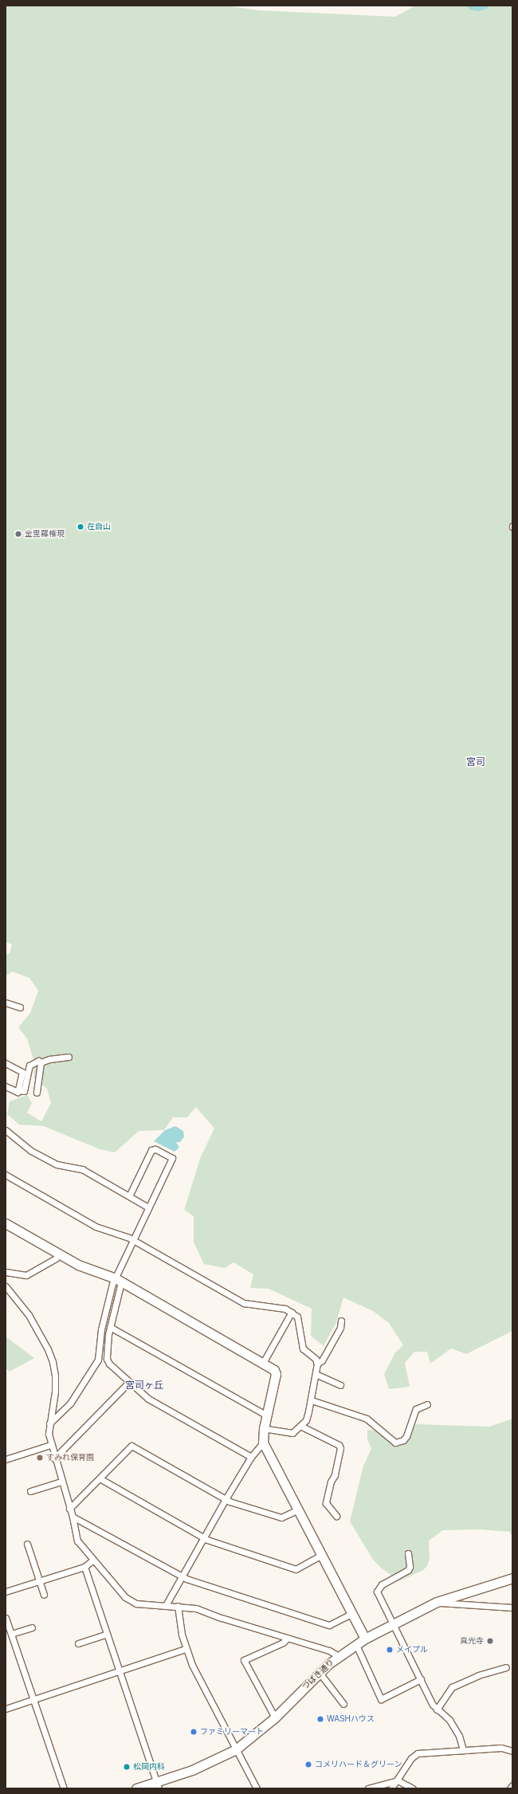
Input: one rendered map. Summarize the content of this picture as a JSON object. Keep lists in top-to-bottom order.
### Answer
{
  "streets": {
    "street": ["つばき通り"]
  },
  "districts": ["宮司", "宮司ヶ丘"],
  "places": [
    "在自山",
    "金毘羅権現",
    "すみれ保育園",
    "真光寺",
    "メイプル",
    "WASHハウス",
    "ファミリーマート",
    "コメリハード＆グリーン",
    "松岡内科"
  ]
}
